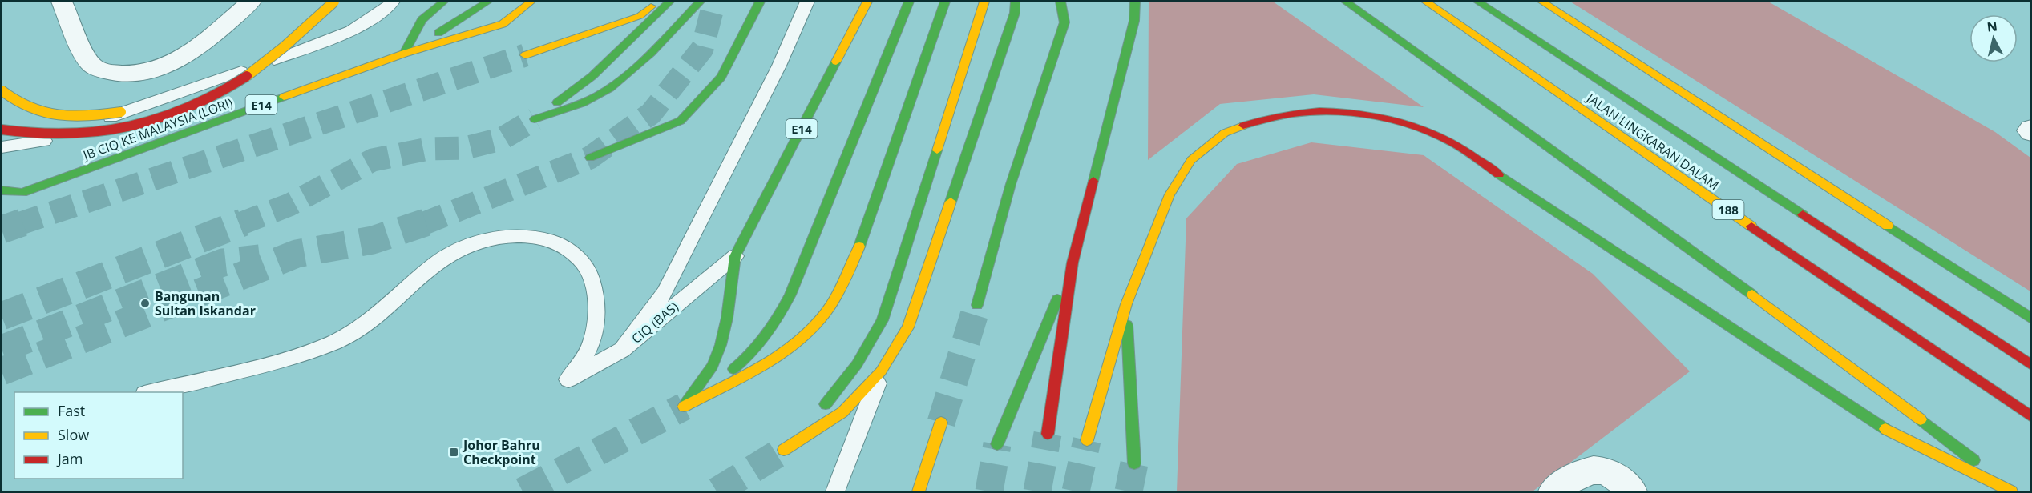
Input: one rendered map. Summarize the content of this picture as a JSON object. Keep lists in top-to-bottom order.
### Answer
{
  "streets": {
    "main road": [
      "E14",
      "JB CIQ KE MALAYSIA (LORI)",
      "JALAN LINGKARAN DALAM",
      "188"
    ],
    "lane": ["CIQ (BAS)"]
  },
  "crossings": [
    ["E14", "CIQ (BAS)"]
  ],
  "places": {
    "other": ["Bangunan Sultan Iskandar"],
    "transit": ["Johor Bahru Checkpoint"]
  },
  "legend": ["Fast", "Slow", "Jam"],
  "north": "top"
}
